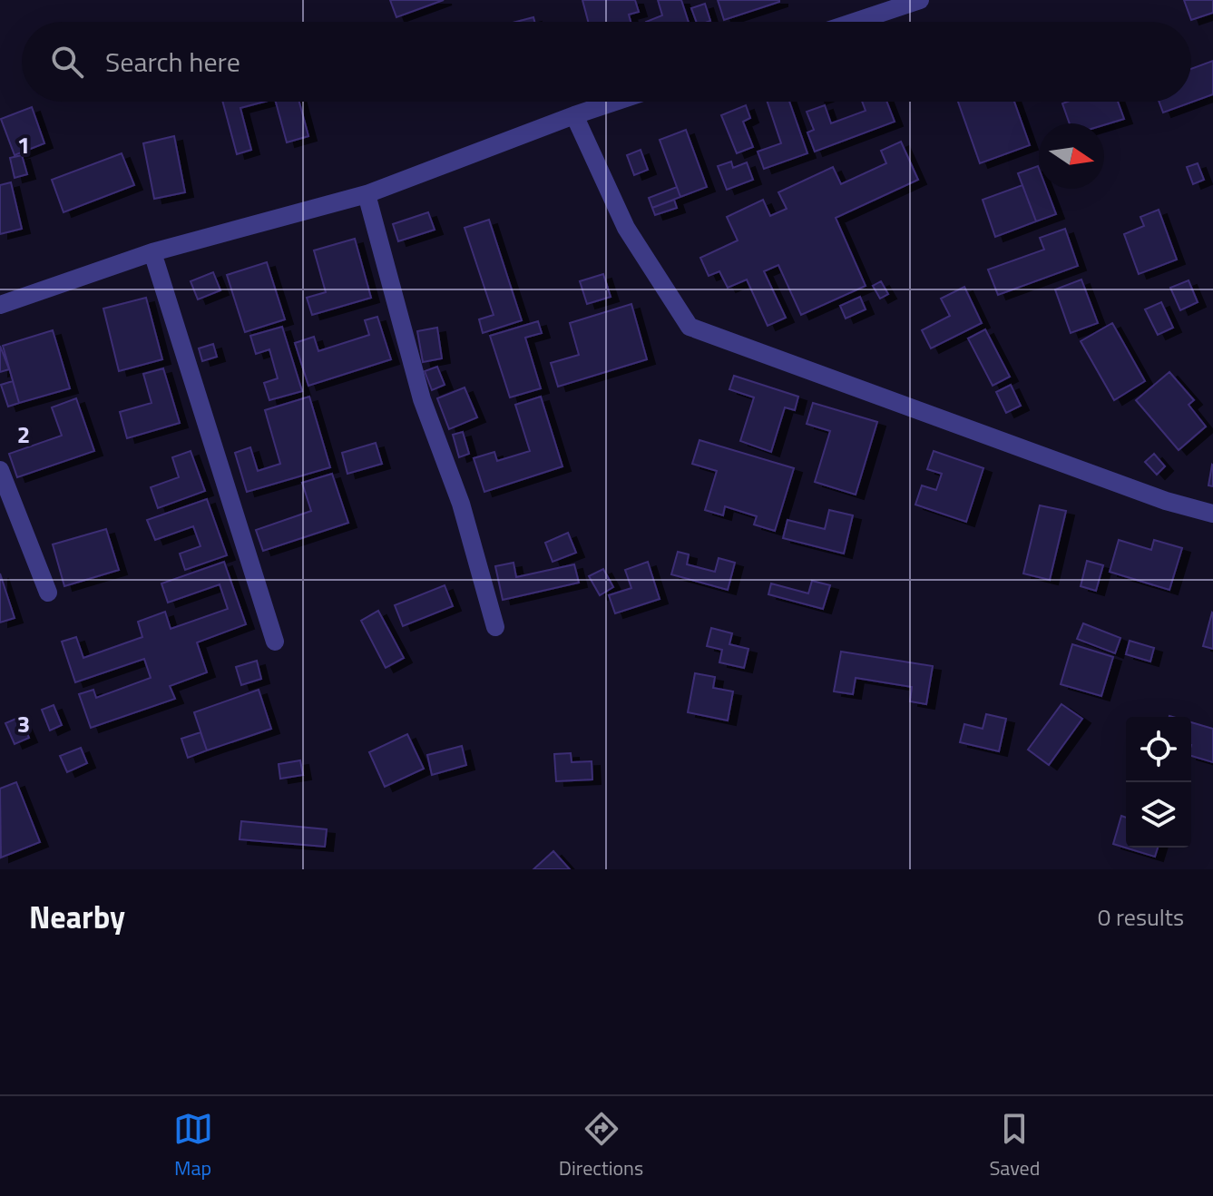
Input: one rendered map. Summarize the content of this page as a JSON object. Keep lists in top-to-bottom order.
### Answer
{
  "north": "right",
  "page": {
    "search": "Search here",
    "heading": ["Nearby", "0 results"],
    "nav": ["Map", "Directions", "Saved"]
  },
  "grid": {
    "rows": ["1", "2", "3"]
  }
}
